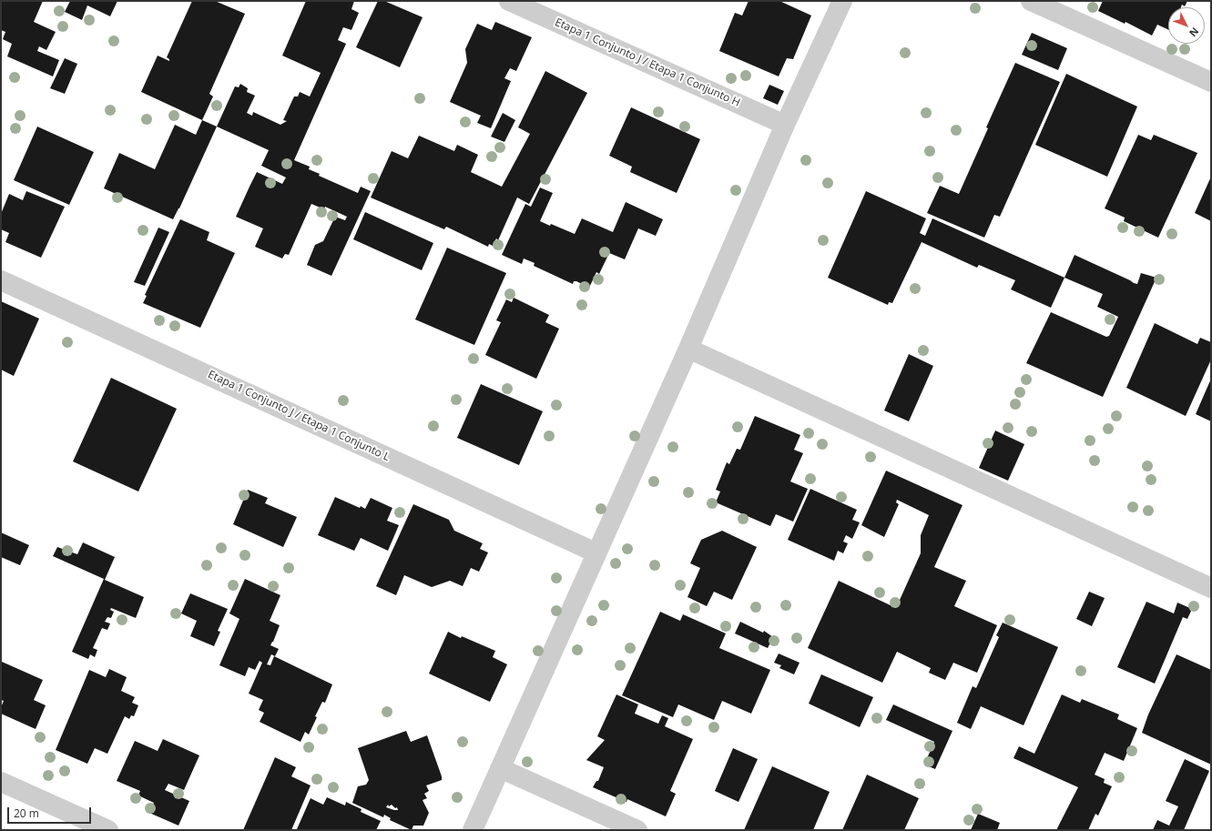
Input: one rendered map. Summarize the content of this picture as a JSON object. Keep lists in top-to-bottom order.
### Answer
{
  "streets": {
    "street": ["Etapa 1 Conjunto J / Etapa 1 Conjunto H", "Etapa 1 Conjunto J / Etapa 1 Conjunto L"]
  },
  "scale_bar": "20 m",
  "north": "bottom right"
}
